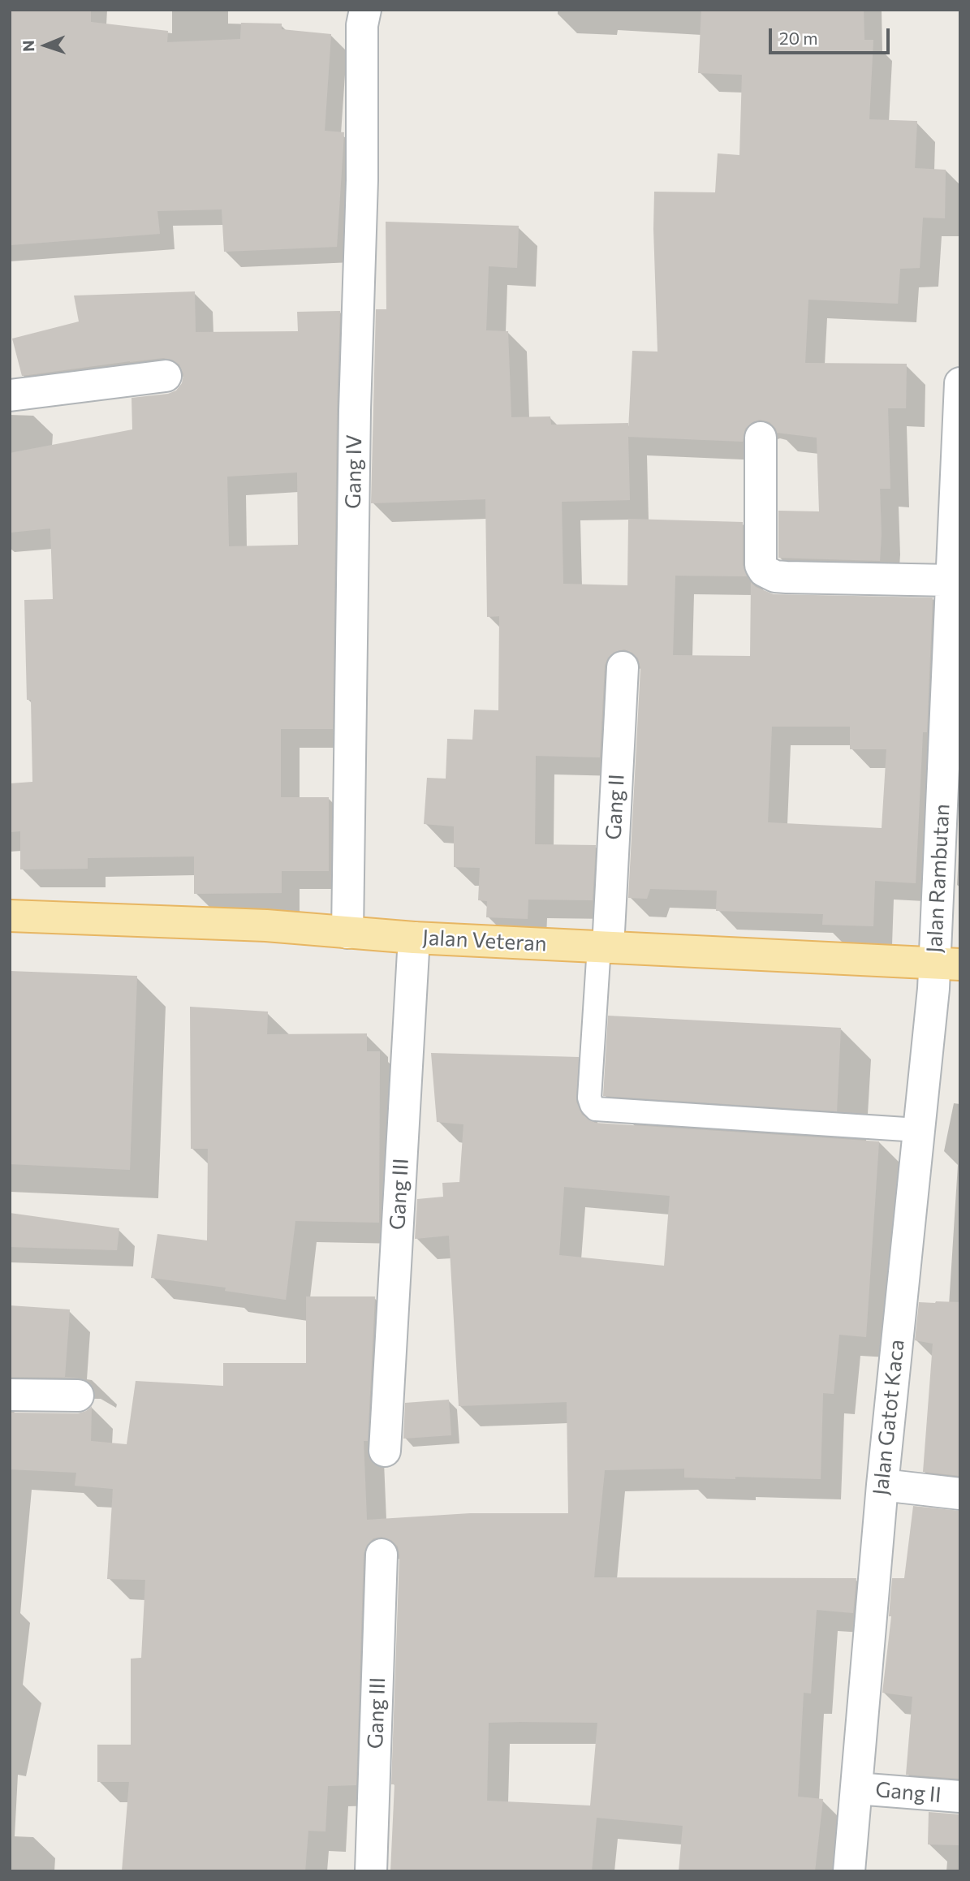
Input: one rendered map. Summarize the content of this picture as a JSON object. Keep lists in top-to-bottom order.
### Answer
{
  "streets": {
    "main road": ["Jalan Veteran"],
    "street": [
      "Gang IV",
      "Gang II",
      "Jalan Rambutan",
      "Gang III",
      "Jalan Gatot Kaca"
    ]
  },
  "crossings": [
    ["Gang IV", "Jalan Veteran"],
    ["Gang II", "Jalan Veteran"],
    ["Gang II", "Jalan Gatot Kaca"],
    ["Jalan Rambutan", "Jalan Veteran"],
    ["Jalan Rambutan", "Jalan Gatot Kaca"],
    ["Jalan Veteran", "Gang III"],
    ["Jalan Veteran", "Jalan Gatot Kaca"]
  ],
  "scale_bar": "20 m",
  "north": "left"
}
